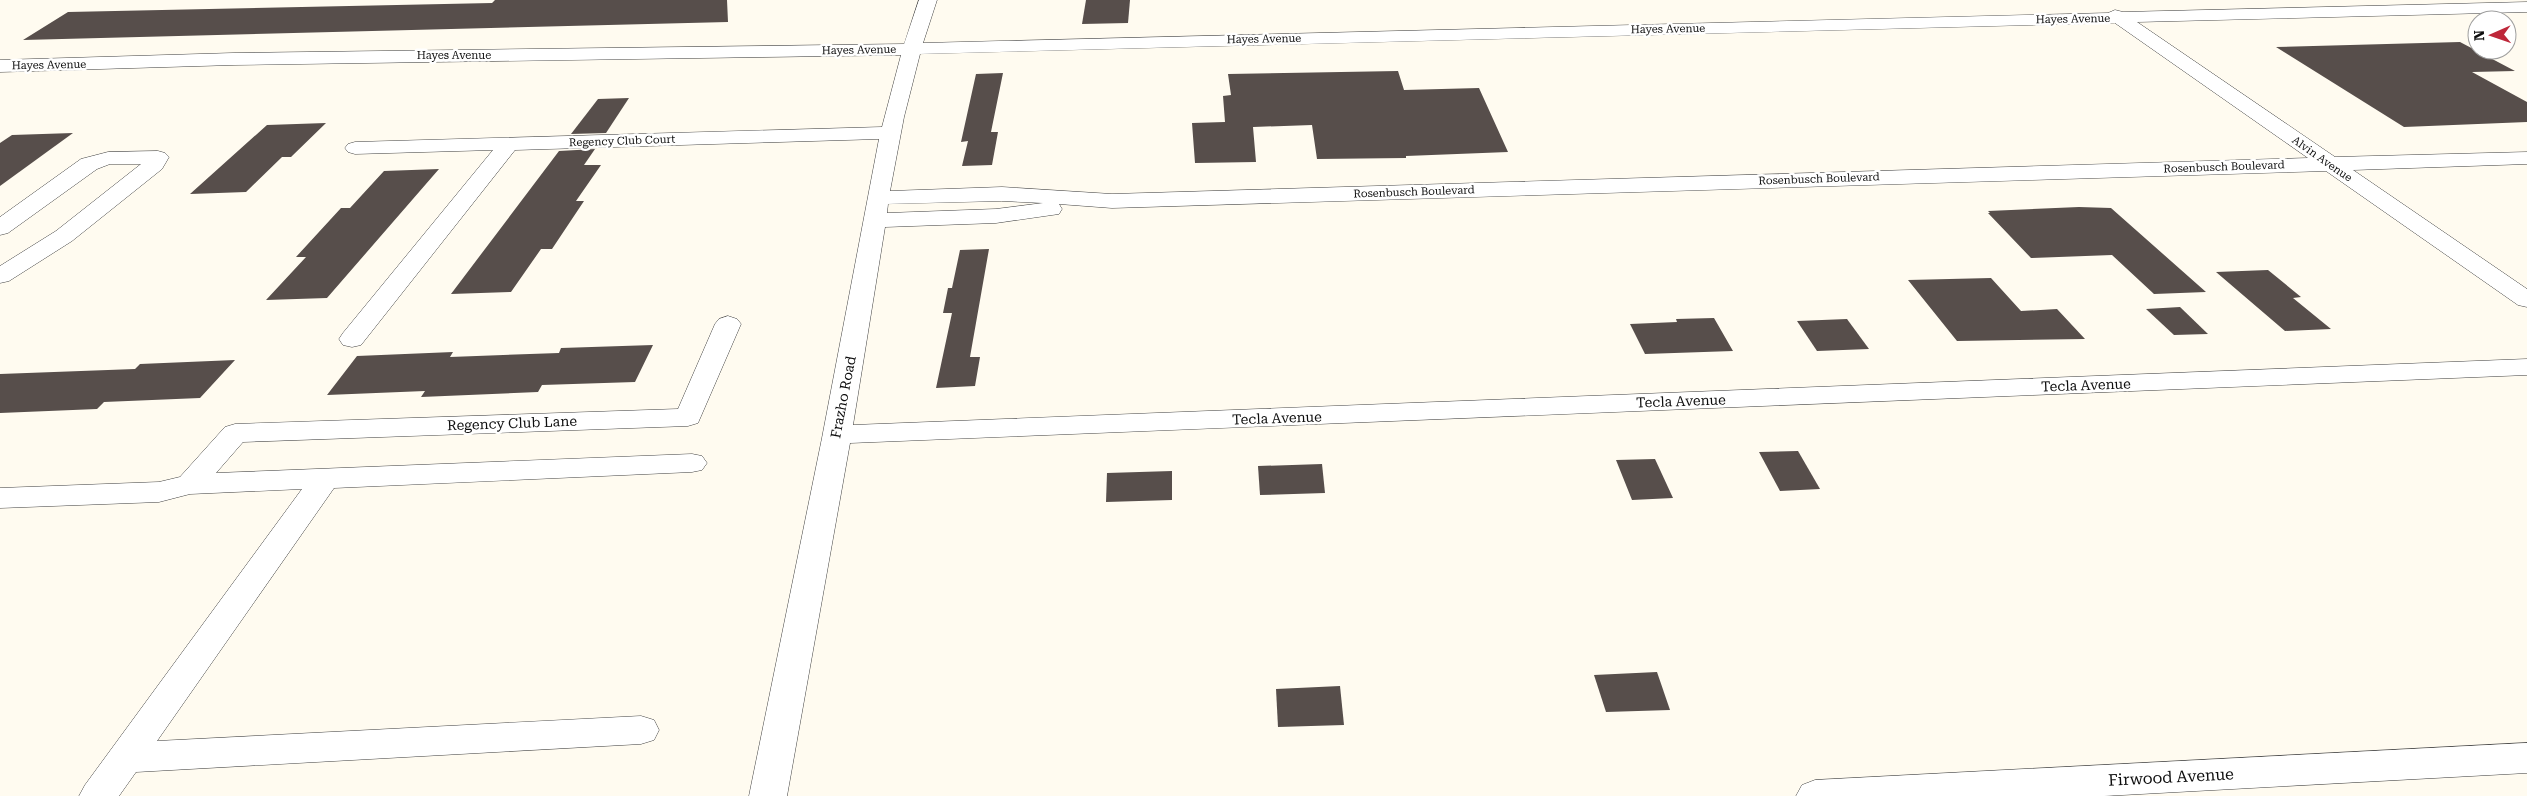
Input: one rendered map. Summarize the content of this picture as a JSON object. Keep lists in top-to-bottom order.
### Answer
{
  "streets": {
    "street": [
      "Hayes Avenue",
      "Regency Club Court",
      "Alvin Avenue",
      "Rosenbusch Boulevard",
      "Tecla Avenue",
      "Frazho Road",
      "Regency Club Lane",
      "Firwood Avenue"
    ]
  },
  "crossings": [
    ["Hayes Avenue", "Alvin Avenue"],
    ["Hayes Avenue", "Frazho Road"],
    ["Regency Club Court", "Frazho Road"],
    ["Alvin Avenue", "Rosenbusch Boulevard"],
    ["Rosenbusch Boulevard", "Frazho Road"],
    ["Tecla Avenue", "Frazho Road"]
  ],
  "north": "left"
}
